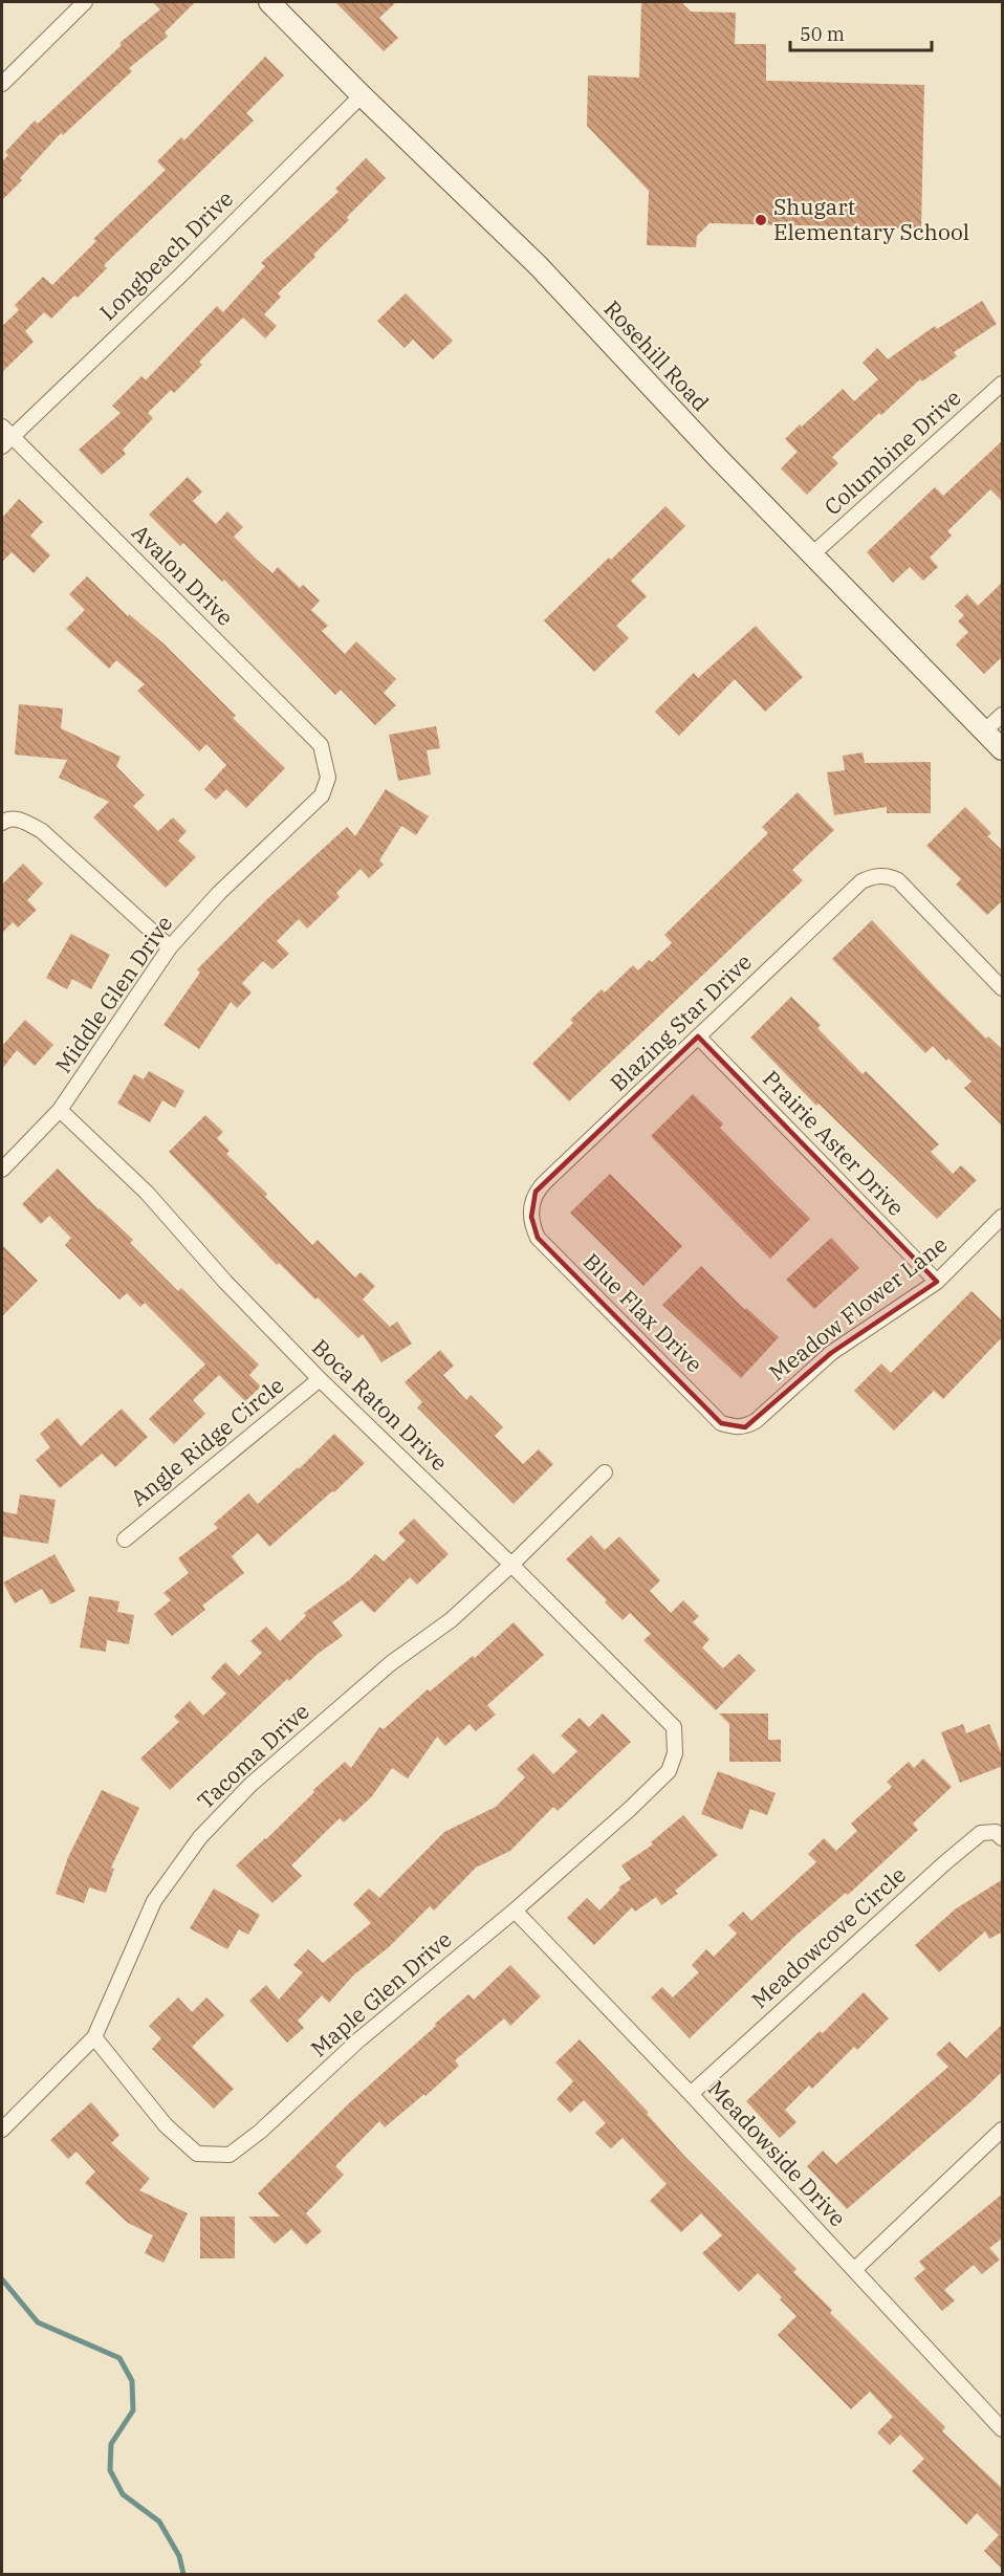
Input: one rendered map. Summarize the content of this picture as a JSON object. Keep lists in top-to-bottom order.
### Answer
{
  "streets": {
    "street": [
      "Longbeach Drive",
      "Rosehill Road",
      "Columbine Drive",
      "Avalon Drive",
      "Middle Glen Drive",
      "Blazing Star Drive",
      "Prairie Aster Drive",
      "Meadow Flower Lane",
      "Blue Flax Drive",
      "Boca Raton Drive",
      "Angle Ridge Circle",
      "Tacoma Drive",
      "Meadowcove Circle",
      "Maple Glen Drive",
      "Meadowside Drive"
    ]
  },
  "crossings": [
    ["Longbeach Drive", "Rosehill Road"],
    ["Longbeach Drive", "Avalon Drive"],
    ["Rosehill Road", "Columbine Drive"],
    ["Avalon Drive", "Middle Glen Drive"],
    ["Middle Glen Drive", "Boca Raton Drive"],
    ["Blazing Star Drive", "Prairie Aster Drive"],
    ["Blazing Star Drive", "Blue Flax Drive"],
    ["Prairie Aster Drive", "Meadow Flower Lane"],
    ["Meadow Flower Lane", "Blue Flax Drive"],
    ["Boca Raton Drive", "Angle Ridge Circle"],
    ["Boca Raton Drive", "Tacoma Drive"],
    ["Boca Raton Drive", "Maple Glen Drive"],
    ["Tacoma Drive", "Maple Glen Drive"],
    ["Meadowcove Circle", "Meadowside Drive"],
    ["Maple Glen Drive", "Meadowside Drive"]
  ],
  "places": ["Shugart Elementary School"],
  "scale_bar": "50 m"
}
